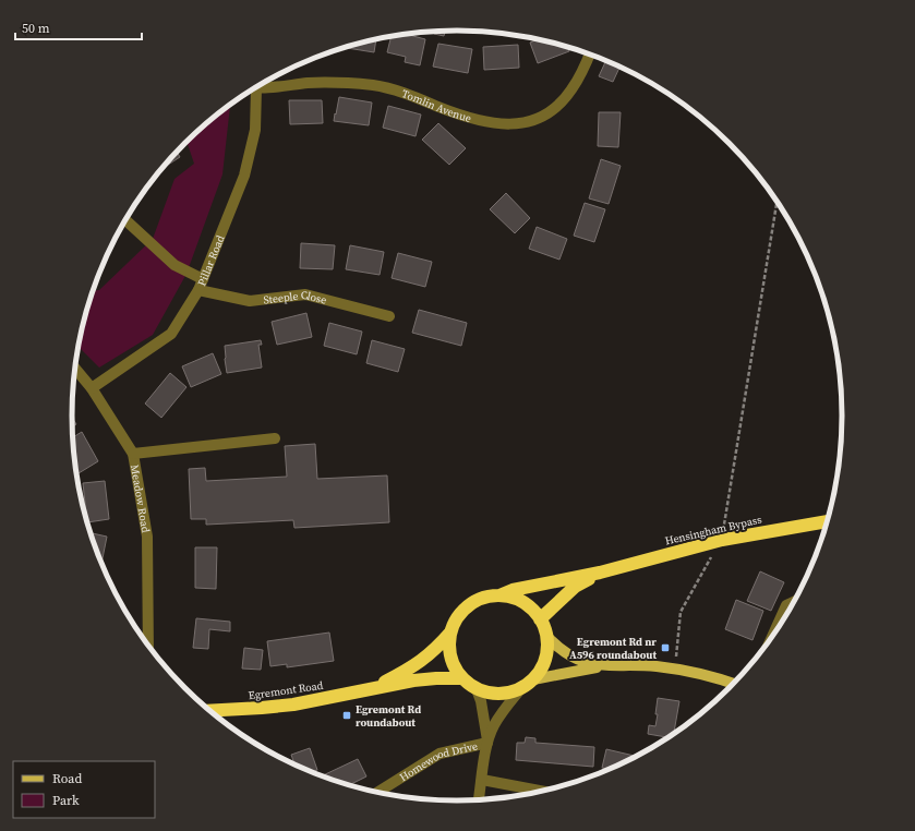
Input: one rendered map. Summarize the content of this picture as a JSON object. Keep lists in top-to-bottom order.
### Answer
{
  "streets": {
    "highway": ["Hensingham Bypass", "Egremont Road"],
    "street": [
      "Tomlin Avenue",
      "Pillar Road",
      "Steeple Close",
      "Meadow Road",
      "Homewood Drive"
    ]
  },
  "crossings": [
    ["Tomlin Avenue", "Pillar Road"],
    ["Pillar Road", "Steeple Close"],
    ["Pillar Road", "Meadow Road"]
  ],
  "places": {
    "transit": ["Egremont Rd nr A596 roundabout", "Egremont Rd roundabout"]
  },
  "legend": ["Road", "Park"],
  "scale_bar": "50 m"
}
